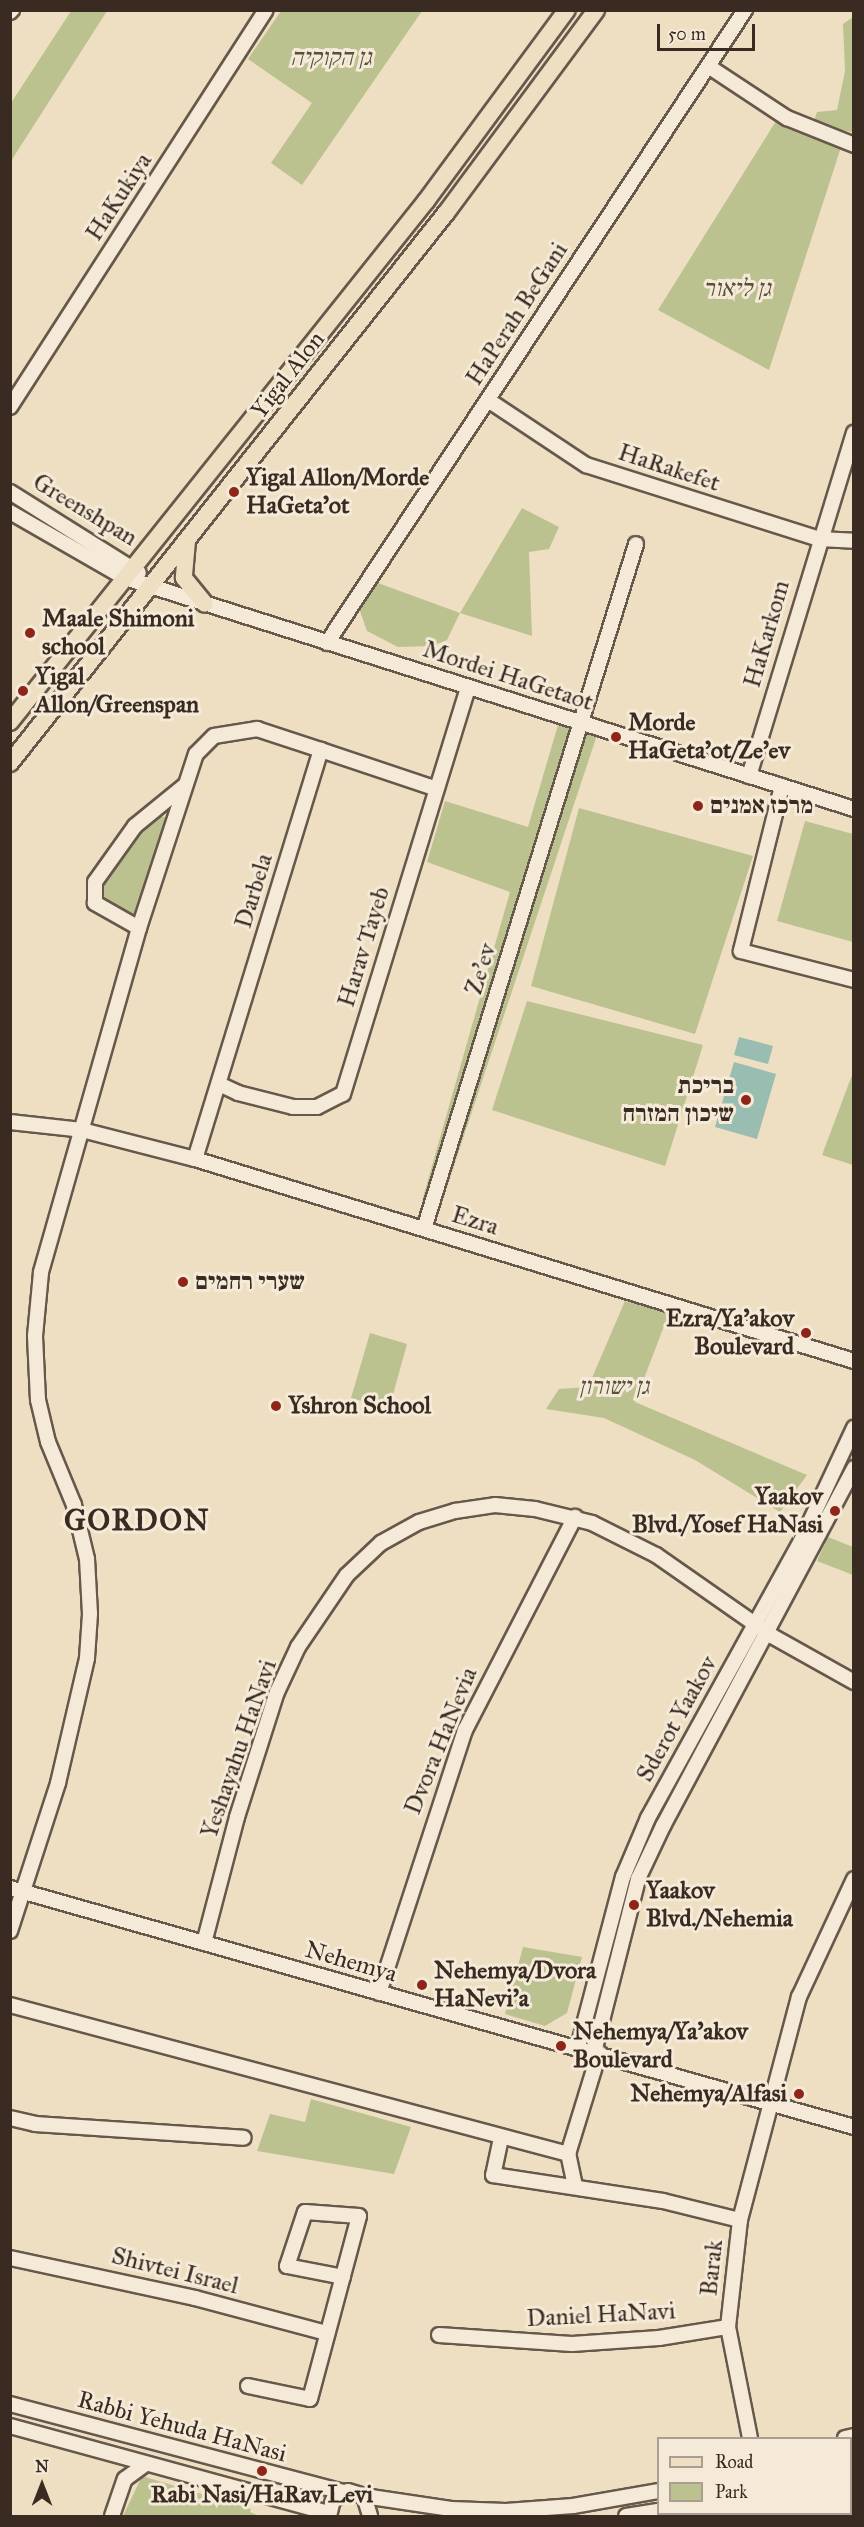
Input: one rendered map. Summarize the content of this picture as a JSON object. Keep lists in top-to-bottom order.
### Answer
{
  "streets": {
    "main road": ["Yigal Alon"],
    "street": [
      "HaKukiya",
      "HaPerah BeGani",
      "HaRakefet",
      "Greenshpan",
      "HaKarkom",
      "Mordei HaGetaot",
      "Darbela",
      "Harav Tayeb",
      "Ze'ev",
      "Ezra",
      "Sderot Yaakov",
      "Dvora HaNevia",
      "Yeshayahu HaNavi",
      "Nehemya",
      "Barak",
      "Shivtei Israel",
      "Daniel HaNavi",
      "Rabbi Yehuda HaNasi"
    ]
  },
  "crossings": [
    ["HaPerah BeGani", "HaRakefet"],
    ["HaPerah BeGani", "Mordei HaGetaot"],
    ["Yigal Alon", "Greenshpan"],
    ["Yigal Alon", "Mordei HaGetaot"],
    ["HaRakefet", "HaKarkom"],
    ["Greenshpan", "Mordei HaGetaot"],
    ["HaKarkom", "Mordei HaGetaot"],
    ["Mordei HaGetaot", "Harav Tayeb"],
    ["Mordei HaGetaot", "Ze'ev"],
    ["Darbela", "Harav Tayeb"],
    ["Darbela", "Ezra"],
    ["Ze'ev", "Ezra"],
    ["Sderot Yaakov", "Yeshayahu HaNavi"],
    ["Sderot Yaakov", "Nehemya"],
    ["Dvora HaNevia", "Yeshayahu HaNavi"],
    ["Dvora HaNevia", "Nehemya"],
    ["Yeshayahu HaNavi", "Nehemya"],
    ["Nehemya", "Barak"],
    ["Barak", "Daniel HaNavi"]
  ],
  "districts": ["GORDON"],
  "parks": ["גן הקוקיה", "גן ליאור", "גן ישורון"],
  "places": [
    "Yigal Allon/Morde HaGeta'ot",
    "Maale Shimoni school",
    "Yigal Allon/Greenspan",
    "Morde HaGeta'ot/Ze'ev",
    "מרכז אמנים",
    "בריכת שיכון המזרח",
    "שערי רחמים",
    "Ezra/Ya'akov Boulevard",
    "Yshron School",
    "Yaakov Blvd./Yosef HaNasi",
    "Yaakov Blvd./Nehemia",
    "Nehemya/Dvora HaNevi'a",
    "Nehemya/Ya'akov Boulevard",
    "Nehemya/Alfasi",
    "Rabi Nasi/HaRav Levi"
  ],
  "legend": ["Road", "Park"],
  "scale_bar": "50 m",
  "north": "top"
}
